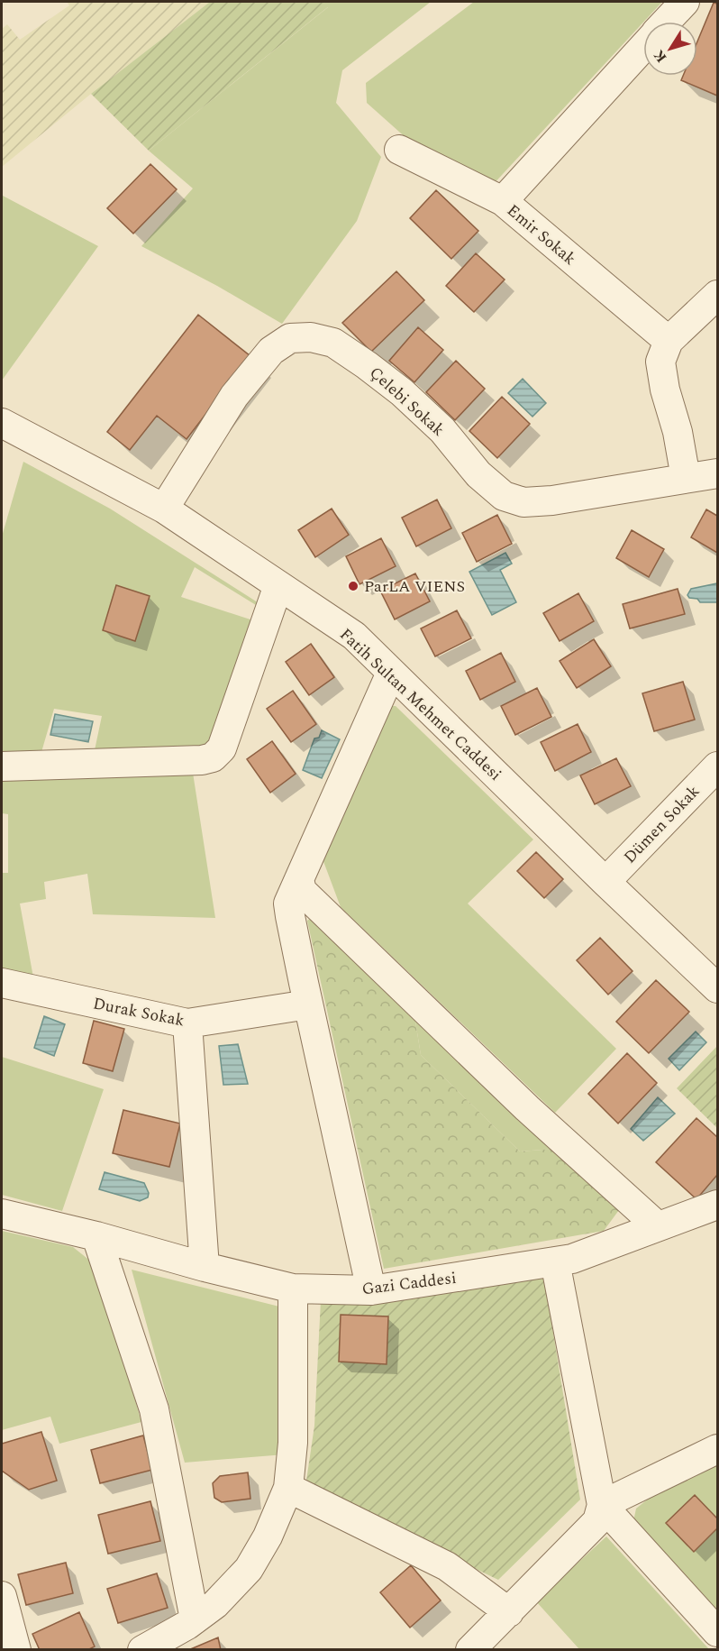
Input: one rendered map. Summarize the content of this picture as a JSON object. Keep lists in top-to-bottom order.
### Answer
{
  "streets": {
    "street": [
      "Emir Sokak",
      "Çelebi Sokak",
      "Fatih Sultan Mehmet Caddesi",
      "Dümen Sokak",
      "Durak Sokak",
      "Gazi Caddesi"
    ]
  },
  "crossings": [
    ["Çelebi Sokak", "Fatih Sultan Mehmet Caddesi"],
    ["Fatih Sultan Mehmet Caddesi", "Dümen Sokak"]
  ],
  "places": ["ParLA VIENS"],
  "north": "bottom left"
}
